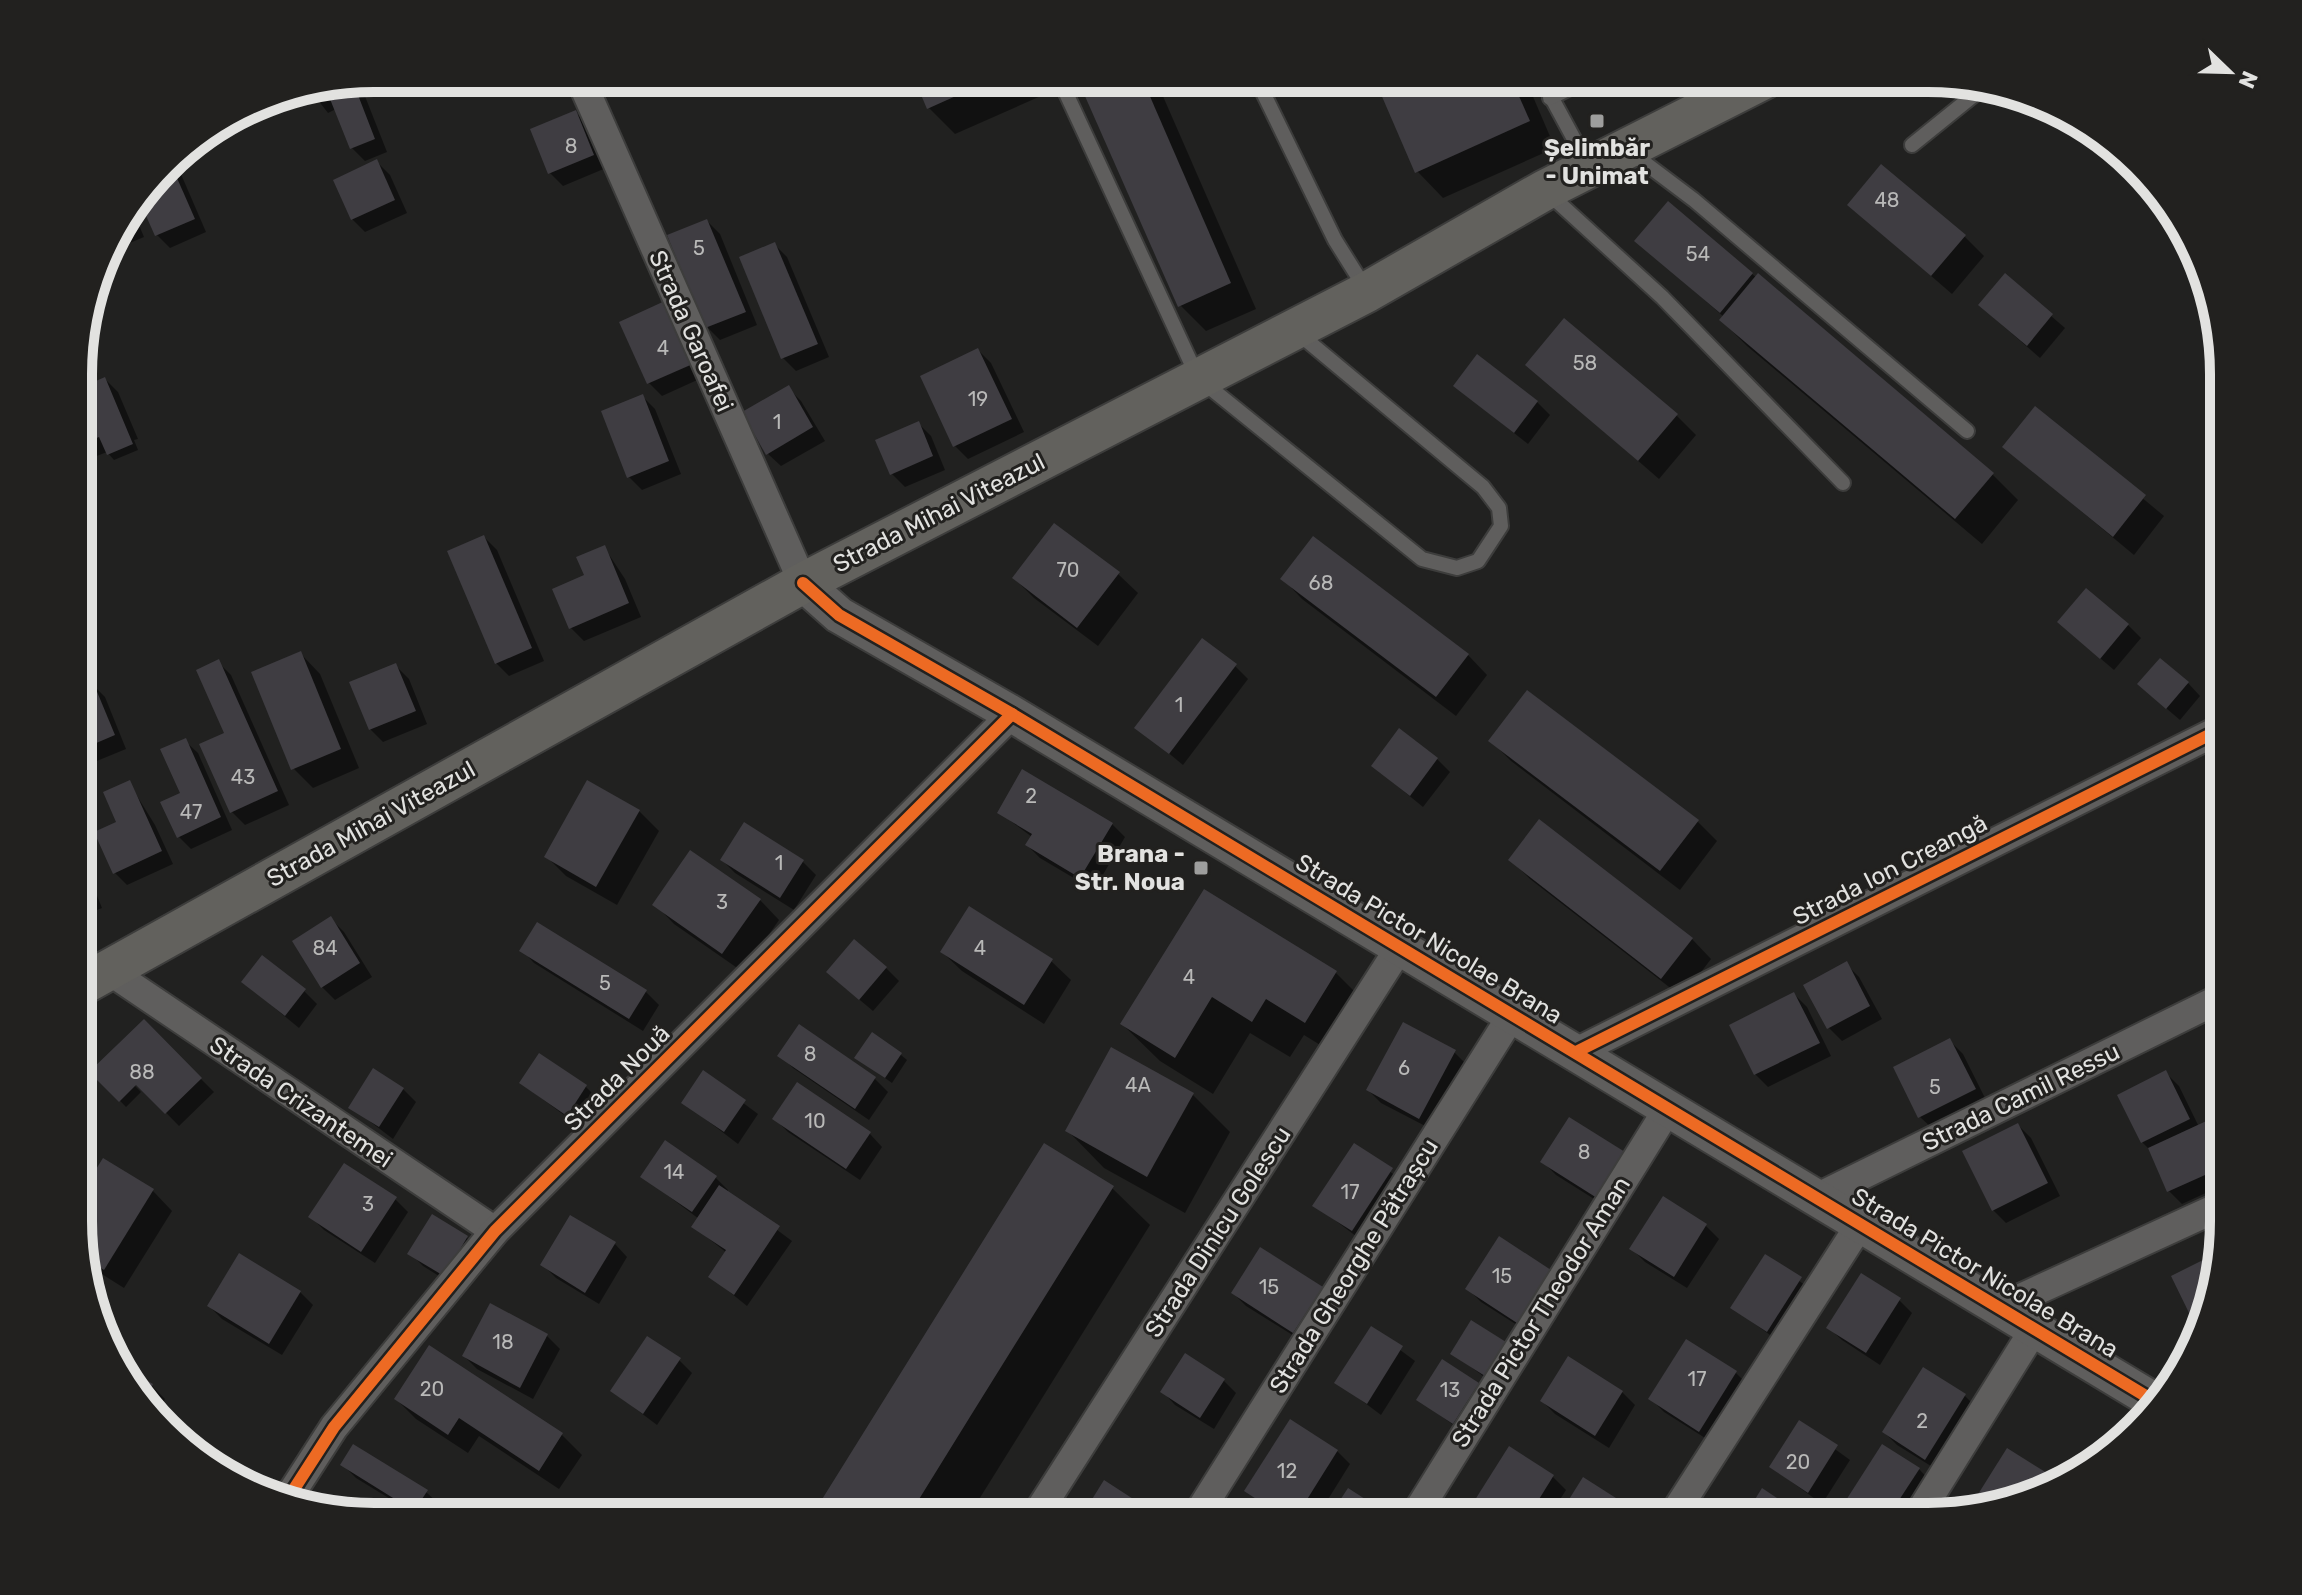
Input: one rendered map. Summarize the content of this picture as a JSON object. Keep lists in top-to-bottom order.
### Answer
{
  "streets": {
    "main road": ["Strada Mihai Viteazul"],
    "street": [
      "Strada Garoafei",
      "Strada Ion Creangă",
      "Strada Pictor Nicolae Brana",
      "Strada Nouă",
      "Strada Camil Ressu",
      "Strada Crizantemei",
      "Strada Dinicu Golescu",
      "Strada Gheorghe Pătrașcu",
      "Strada Pictor Theodor Aman"
    ]
  },
  "crossings": [
    ["Strada Garoafei", "Strada Mihai Viteazul"],
    ["Strada Garoafei", "Strada Pictor Nicolae Brana"],
    ["Strada Mihai Viteazul", "Strada Pictor Nicolae Brana"],
    ["Strada Mihai Viteazul", "Strada Crizantemei"],
    ["Strada Ion Creangă", "Strada Pictor Nicolae Brana"],
    ["Strada Pictor Nicolae Brana", "Strada Nouă"],
    ["Strada Pictor Nicolae Brana", "Strada Camil Ressu"],
    ["Strada Pictor Nicolae Brana", "Strada Dinicu Golescu"],
    ["Strada Pictor Nicolae Brana", "Strada Gheorghe Pătrașcu"],
    ["Strada Pictor Nicolae Brana", "Strada Pictor Theodor Aman"],
    ["Strada Nouă", "Strada Crizantemei"]
  ],
  "places": {
    "transit": ["Șelimbăr - Unimat", "Brana - Str. Noua"]
  },
  "house_numbers": [
    "8",
    "48",
    "5",
    "54",
    "4",
    "58",
    "19",
    "1",
    "70",
    "68",
    "1",
    "43",
    "2",
    "47",
    "1",
    "3",
    "84",
    "4",
    "4",
    "5",
    "8",
    "6",
    "88",
    "4A",
    "5",
    "10",
    "8",
    "14",
    "17",
    "3",
    "15",
    "15",
    "18",
    "17",
    "20",
    "13",
    "2",
    "20",
    "12"
  ],
  "north": "bottom right"
}
